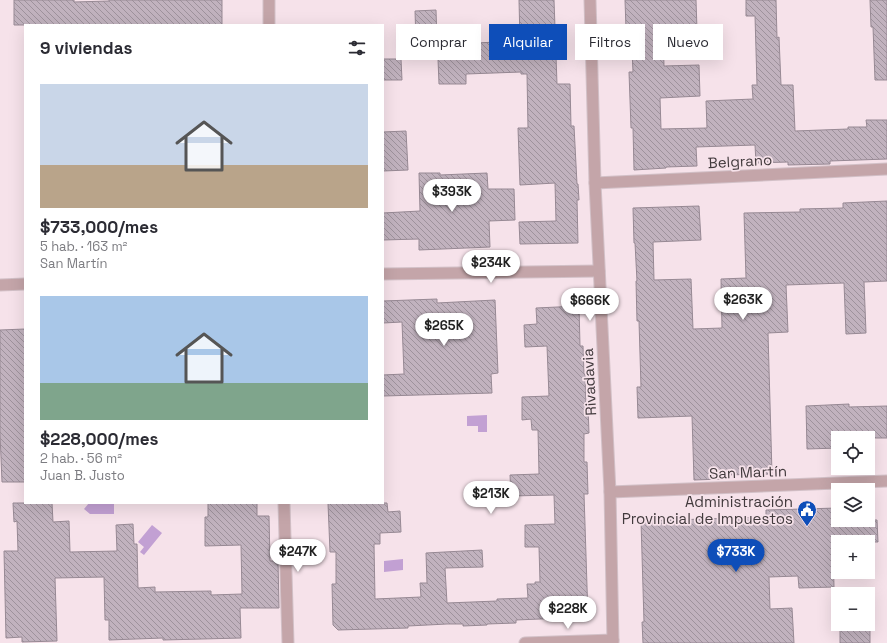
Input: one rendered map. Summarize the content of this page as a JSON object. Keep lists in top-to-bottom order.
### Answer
{
  "streets": {
    "street": ["Belgrano", "Rivadavia", "San Martín"]
  },
  "crossings": [
    ["Belgrano", "Rivadavia"],
    ["Rivadavia", "San Martín"]
  ],
  "places": {
    "public building": ["Administración Provincial de Impuestos"]
  },
  "page": {
    "chip": [
      "Comprar",
      "Alquilar",
      "Filtros",
      "Nuevo"
    ],
    "heading": "9 viviendas",
    "list": [
      {
        "name": "$733,000/mes",
        "note": "5 hab. · 163 m² · San Martín"
      },
      {
        "name": "$228,000/mes",
        "note": "2 hab. · 56 m² · Juan B. Justo"
      }
    ],
    "price": [
      "$393K",
      "$234K",
      "$263K",
      "$666K",
      "$265K",
      "$213K",
      "$247K",
      "$733K",
      "$228K"
    ],
    "map_buttons": ["+", "−"]
  }
}
